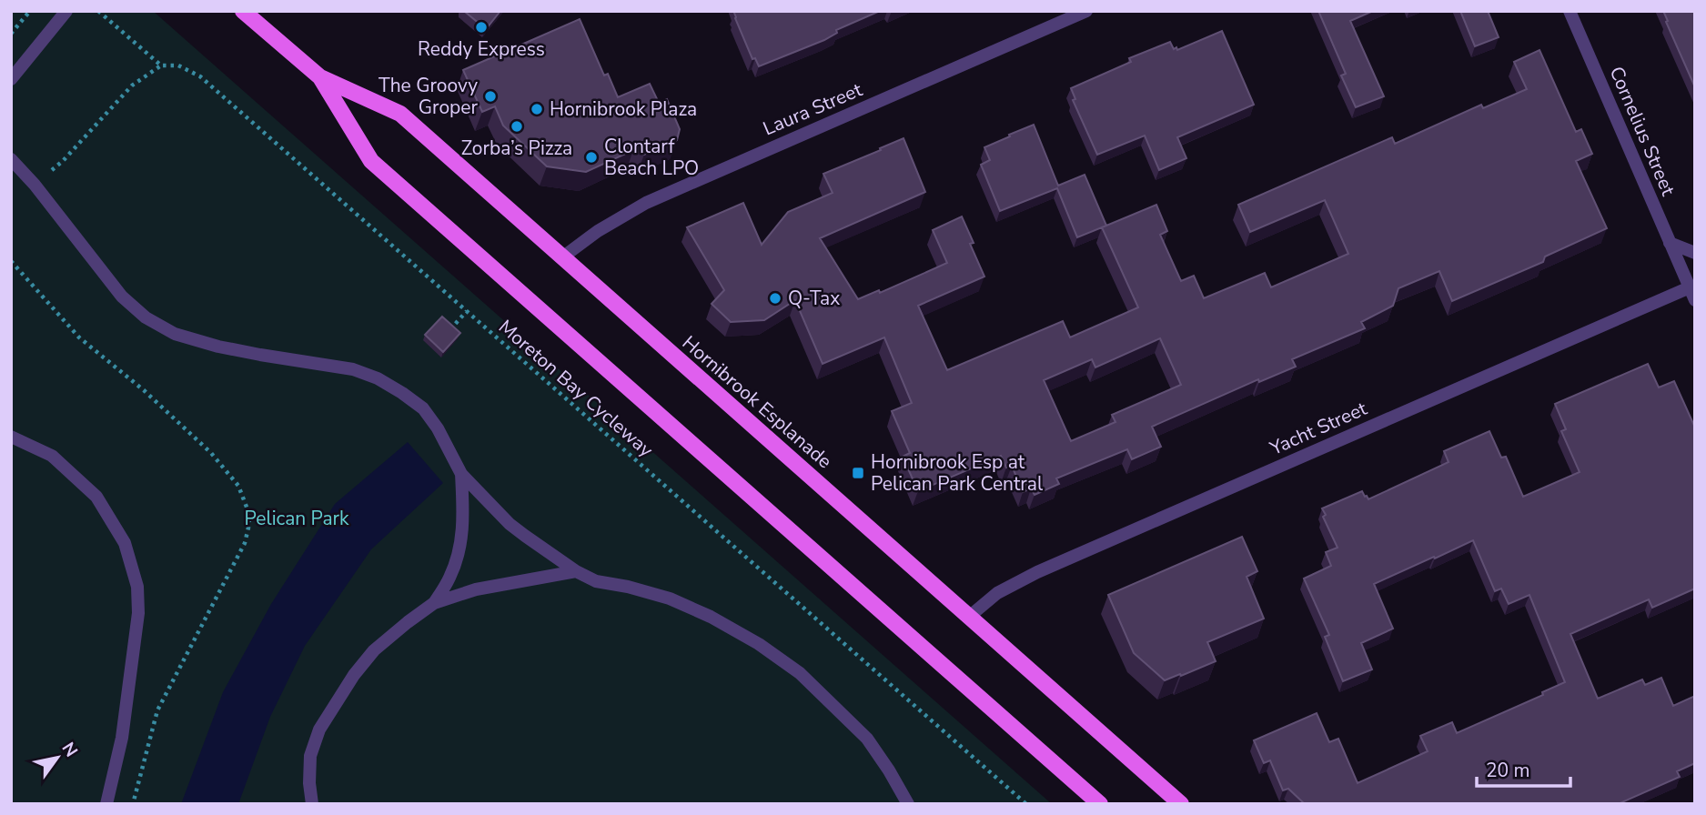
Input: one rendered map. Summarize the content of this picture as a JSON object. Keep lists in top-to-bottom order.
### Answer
{
  "streets": {
    "main road": ["Hornibrook Esplanade"],
    "street": ["Laura Street", "Cornelius Street", "Yacht Street"],
    "path": ["Moreton Bay Cycleway"]
  },
  "crossings": [
    ["Laura Street", "Hornibrook Esplanade"],
    ["Cornelius Street", "Yacht Street"],
    ["Hornibrook Esplanade", "Yacht Street"]
  ],
  "parks": ["Pelican Park"],
  "places": {
    "other": [
      "Reddy Express",
      "The Groovy Groper",
      "Hornibrook Plaza",
      "Zorba’s Pizza",
      "Clontarf Beach LPO",
      "Q-Tax"
    ],
    "transit": ["Hornibrook Esp at Pelican Park Central"]
  },
  "scale_bar": "20 m",
  "north": "top right"
}
